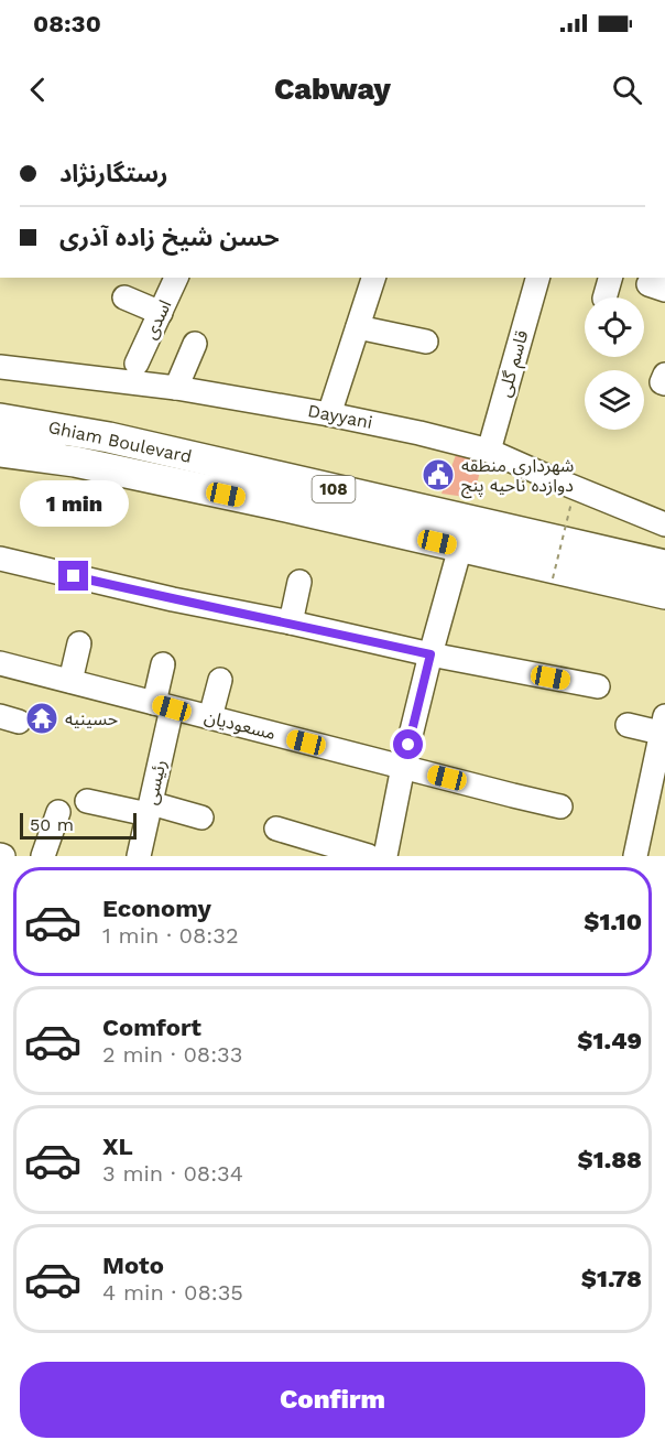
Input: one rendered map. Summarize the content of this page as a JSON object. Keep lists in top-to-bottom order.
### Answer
{
  "streets": {
    "main road": ["Ghiam Boulevard", "108"],
    "street": [
      "اسدی",
      "قاسم گلی",
      "Dayyani",
      "مسعودیان",
      "رئیسی"
    ]
  },
  "crossings": [
    ["قاسم گلی", "Dayyani"],
    ["مسعودیان", "رئیسی"]
  ],
  "places": {
    "public building": ["شهرداری منطقه دوازده ناحیه پنج"],
    "temple": ["حسینیه"]
  },
  "scale_bar": "50 m",
  "page": {
    "status": "08:30",
    "header": "Cabway",
    "banner": ["رستگارنژاد", "حسن شیخ زاده آذری"],
    "bubble": "1 min",
    "scale": "50 m",
    "list": [
      {
        "name": "Economy",
        "note": "1 min · 08:32",
        "value": "$1.10"
      },
      {
        "name": "Comfort",
        "note": "2 min · 08:33",
        "value": "$1.49"
      },
      {
        "name": "XL",
        "note": "3 min · 08:34",
        "value": "$1.88"
      },
      {
        "name": "Moto",
        "note": "4 min · 08:35",
        "value": "$1.78"
      }
    ],
    "buttons": "Confirm"
  }
}
